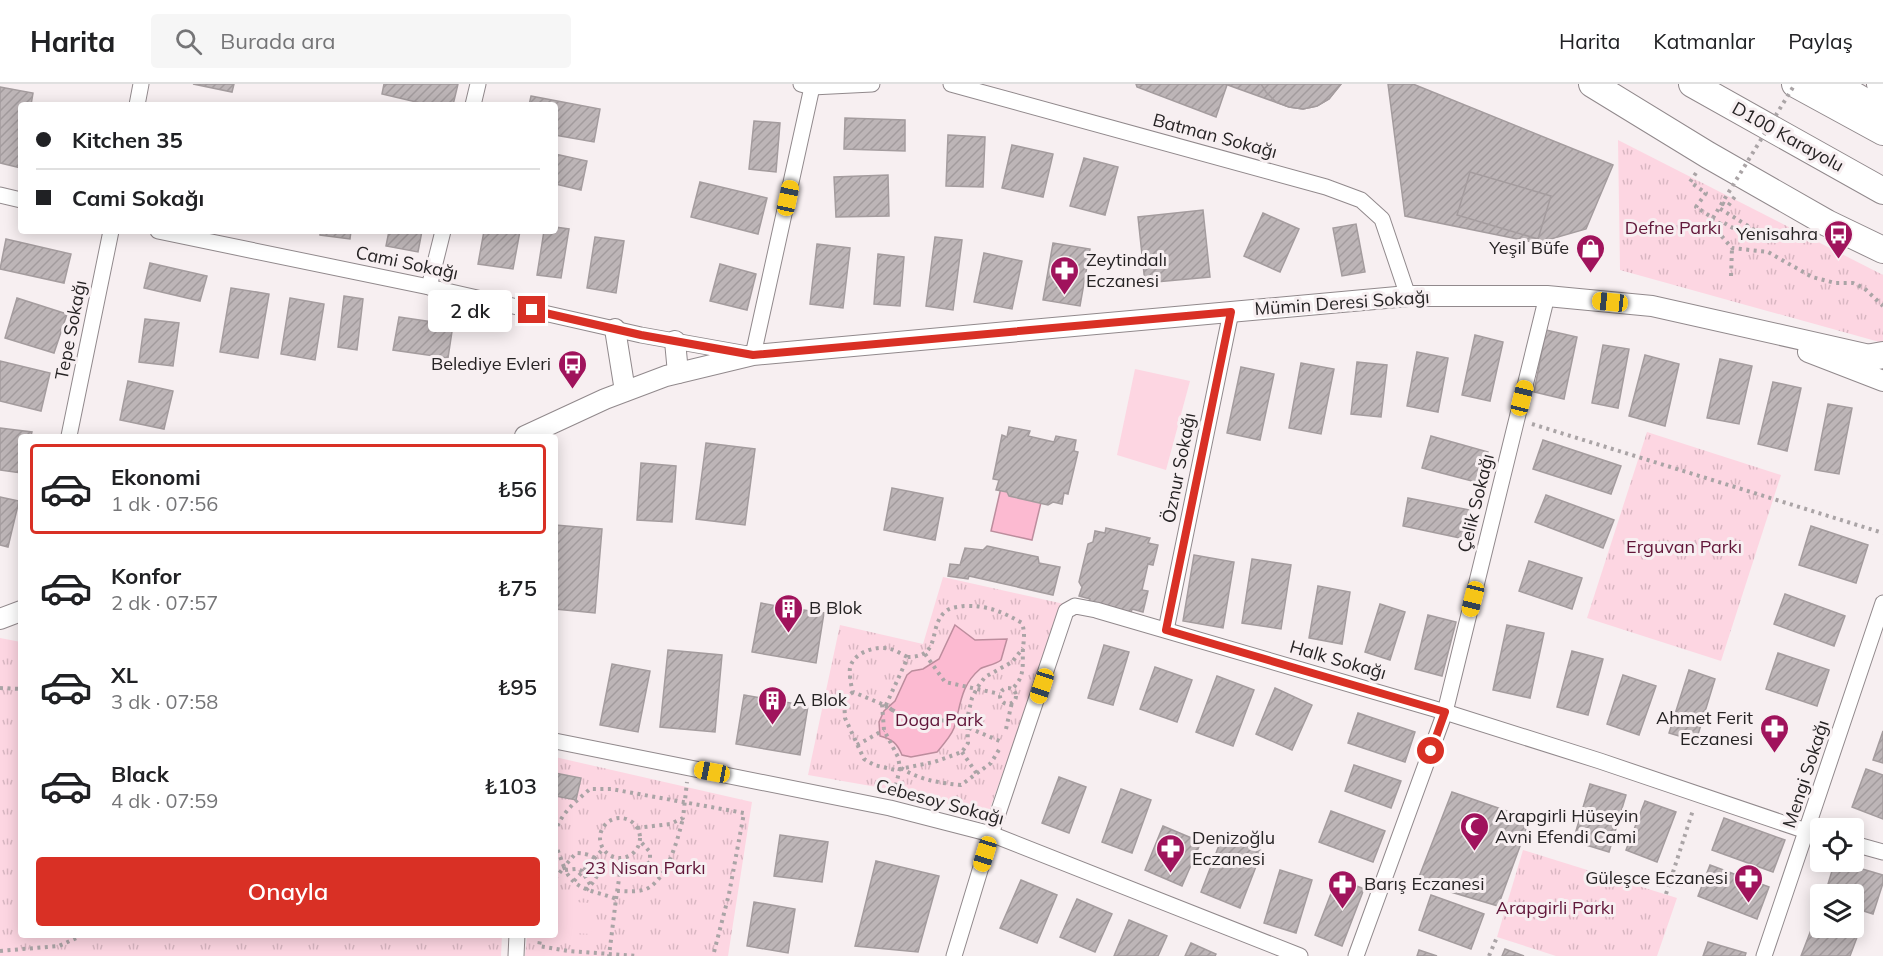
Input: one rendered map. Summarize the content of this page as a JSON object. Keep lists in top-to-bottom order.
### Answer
{
  "streets": {
    "highway": ["D100 Karayolu"],
    "street": [
      "Batman Sokağı",
      "Cami Sokağı",
      "Mümin Deresi Sokağı",
      "Tepe Sokağı",
      "Öznur Sokağı",
      "Çelik Sokağı",
      "Halk Sokağı",
      "Mengi Sokağı",
      "Cebesoy Sokağı"
    ]
  },
  "crossings": [
    ["Batman Sokağı", "Mümin Deresi Sokağı"],
    ["Cami Sokağı", "Mümin Deresi Sokağı"],
    ["Mümin Deresi Sokağı", "Öznur Sokağı"],
    ["Mümin Deresi Sokağı", "Çelik Sokağı"],
    ["Öznur Sokağı", "Halk Sokağı"],
    ["Çelik Sokağı", "Halk Sokağı"],
    ["Halk Sokağı", "Cebesoy Sokağı"]
  ],
  "parks": [
    "Defne Parkı",
    "Erguvan Parkı",
    "Doga Park",
    "23 Nisan Parkı",
    "Arapgirli Parkı"
  ],
  "places": {
    "bus stop": ["Yenisahra", "Belediye Evleri"],
    "shop": ["Yeşil Büfe"],
    "pharmacy": [
      "Zeytindalı Eczanesi",
      "Ahmet Ferit Eczanesi",
      "Denizoğlu Eczanesi",
      "Güleşce Eczanesi",
      "Barış Eczanesi"
    ],
    "building": ["B Blok", "A Blok"],
    "mosque": ["Arapgirli Hüseyin Avni Efendi Cami"]
  },
  "page": {
    "header": "Harita",
    "search": "Burada ara",
    "nav": ["Harita", "Katmanlar", "Paylaş"],
    "banner": ["Kitchen 35", "Cami Sokağı"],
    "bubble": "2 dk",
    "list": [
      {
        "name": "Ekonomi",
        "note": "1 dk · 07:56",
        "value": "₺56"
      },
      {
        "name": "Konfor",
        "note": "2 dk · 07:57",
        "value": "₺75"
      },
      {
        "name": "XL",
        "note": "3 dk · 07:58",
        "value": "₺95"
      },
      {
        "name": "Black",
        "note": "4 dk · 07:59",
        "value": "₺103"
      }
    ],
    "buttons": "Onayla"
  }
}
